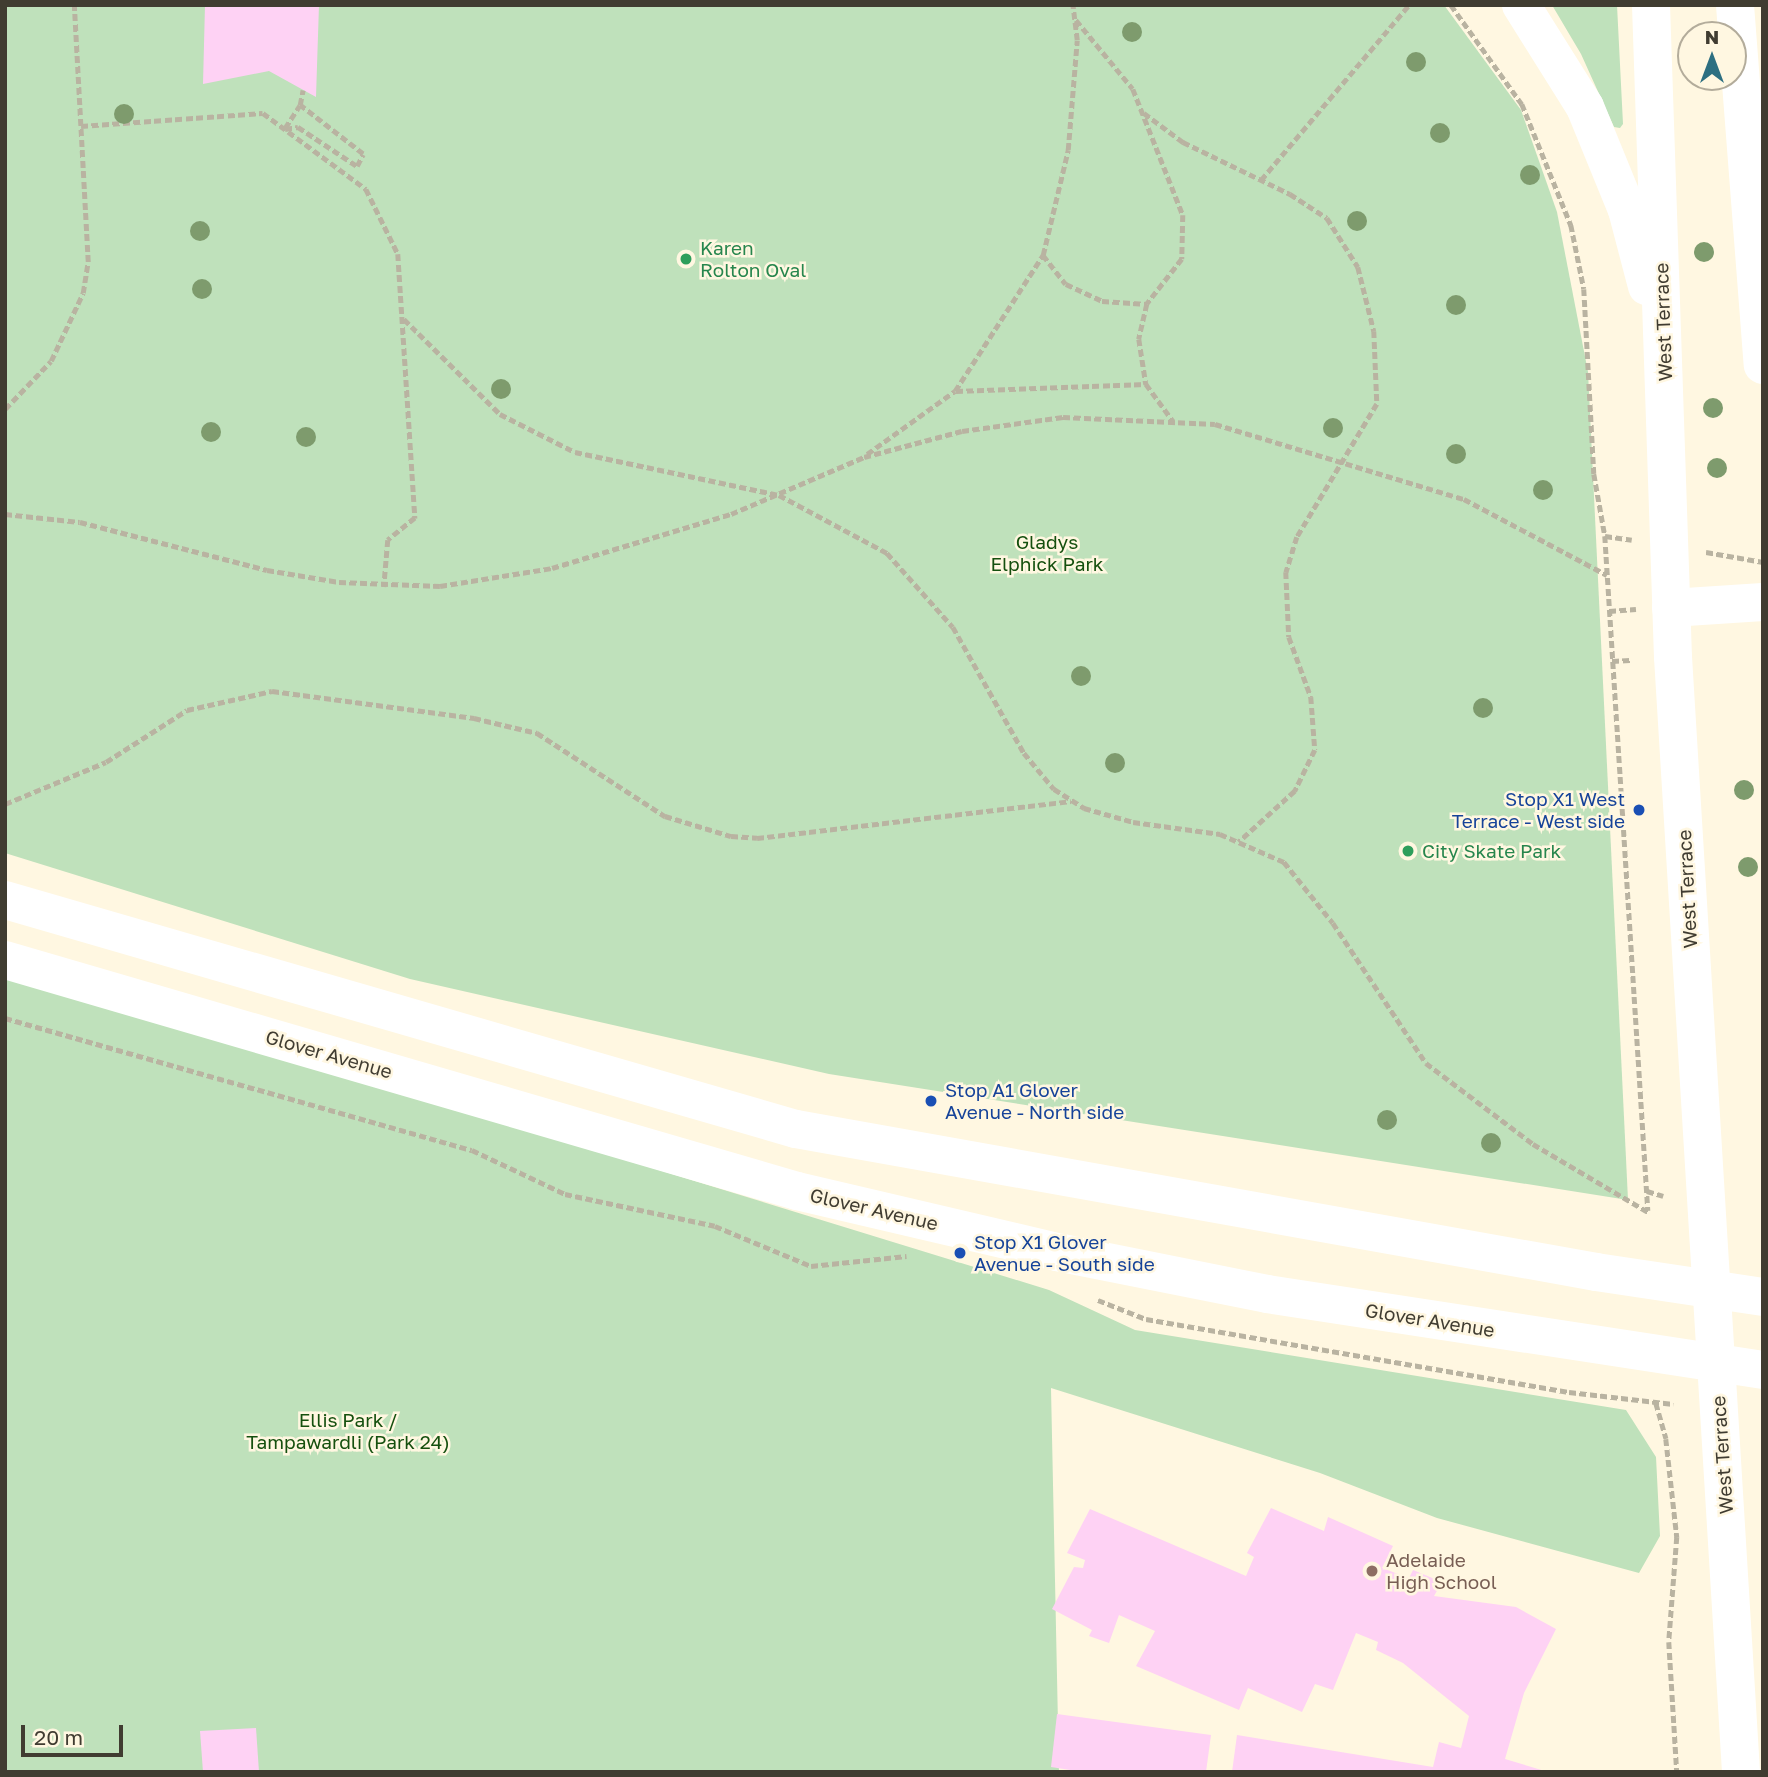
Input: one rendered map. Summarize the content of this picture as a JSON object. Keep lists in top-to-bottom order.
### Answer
{
  "streets": {
    "main road": ["West Terrace", "Glover Avenue"]
  },
  "crossings": [
    ["West Terrace", "Glover Avenue"]
  ],
  "parks": ["Gladys Elphick Park", "Ellis Park / Tampawardli (Park 24)"],
  "places": [
    "Karen Rolton Oval",
    "Stop X1 West Terrace - West side",
    "City Skate Park",
    "Stop A1 Glover Avenue - North side",
    "Stop X1 Glover Avenue - South side",
    "Adelaide High School"
  ],
  "scale_bar": "20 m",
  "north": "top"
}
